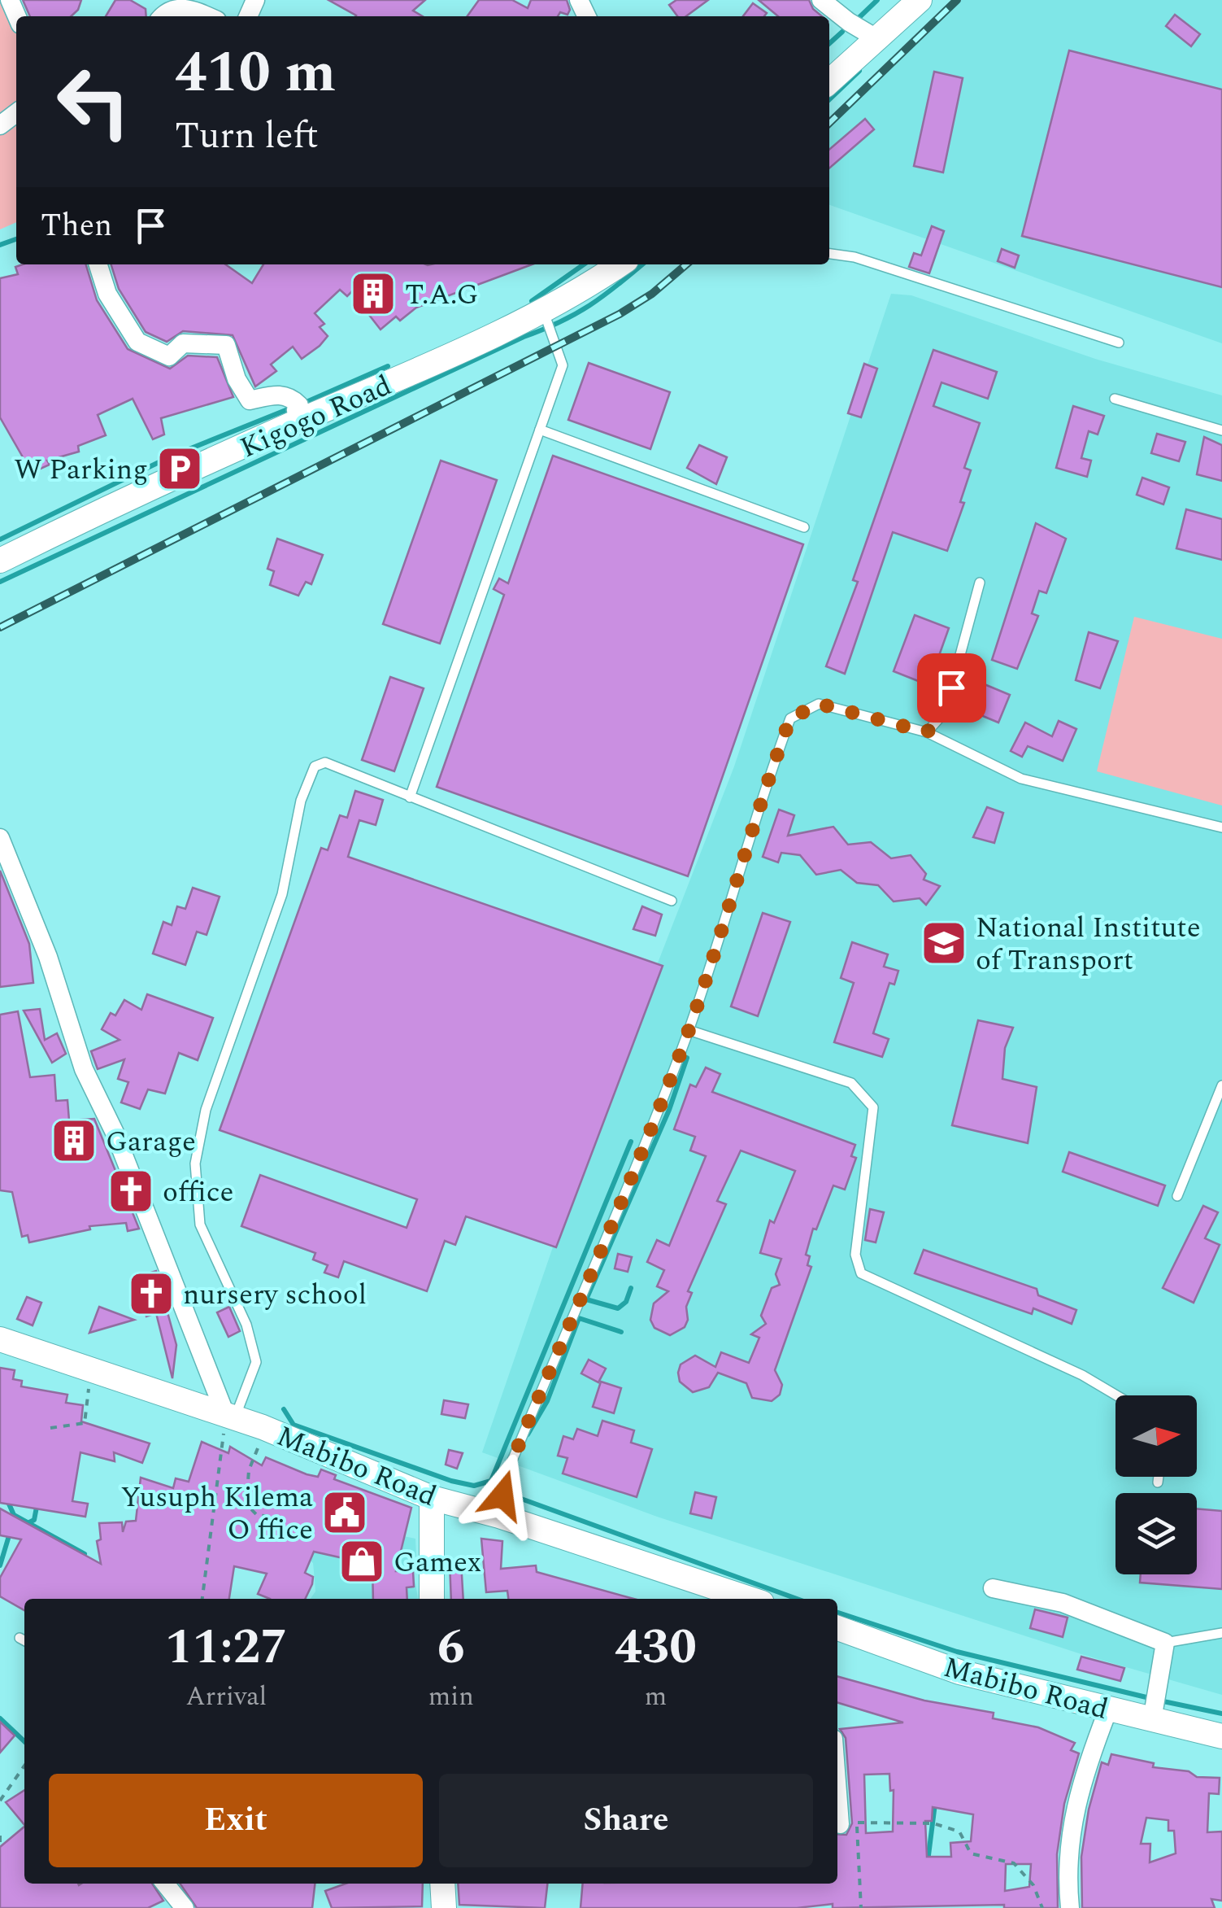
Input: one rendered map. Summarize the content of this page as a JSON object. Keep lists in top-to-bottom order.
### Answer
{
  "streets": {
    "main road": ["Kigogo Road", "Mabibo Road"]
  },
  "places": {
    "building": ["T.A.G", "Garage"],
    "parking": ["W Parking"],
    "school or university": ["National Institute of Transport"],
    "church": ["office", "nursery school"],
    "public building": ["Yusuph Kilema O ffice"],
    "shop": ["Gamex"]
  },
  "north": "right",
  "page": {
    "turn": ["410 m", "Turn left"],
    "then": "Then",
    "eta": [
      "11:27",
      "Arrival",
      "6",
      "min",
      "430",
      "m"
    ],
    "buttons": ["Exit", "Share"]
  }
}
